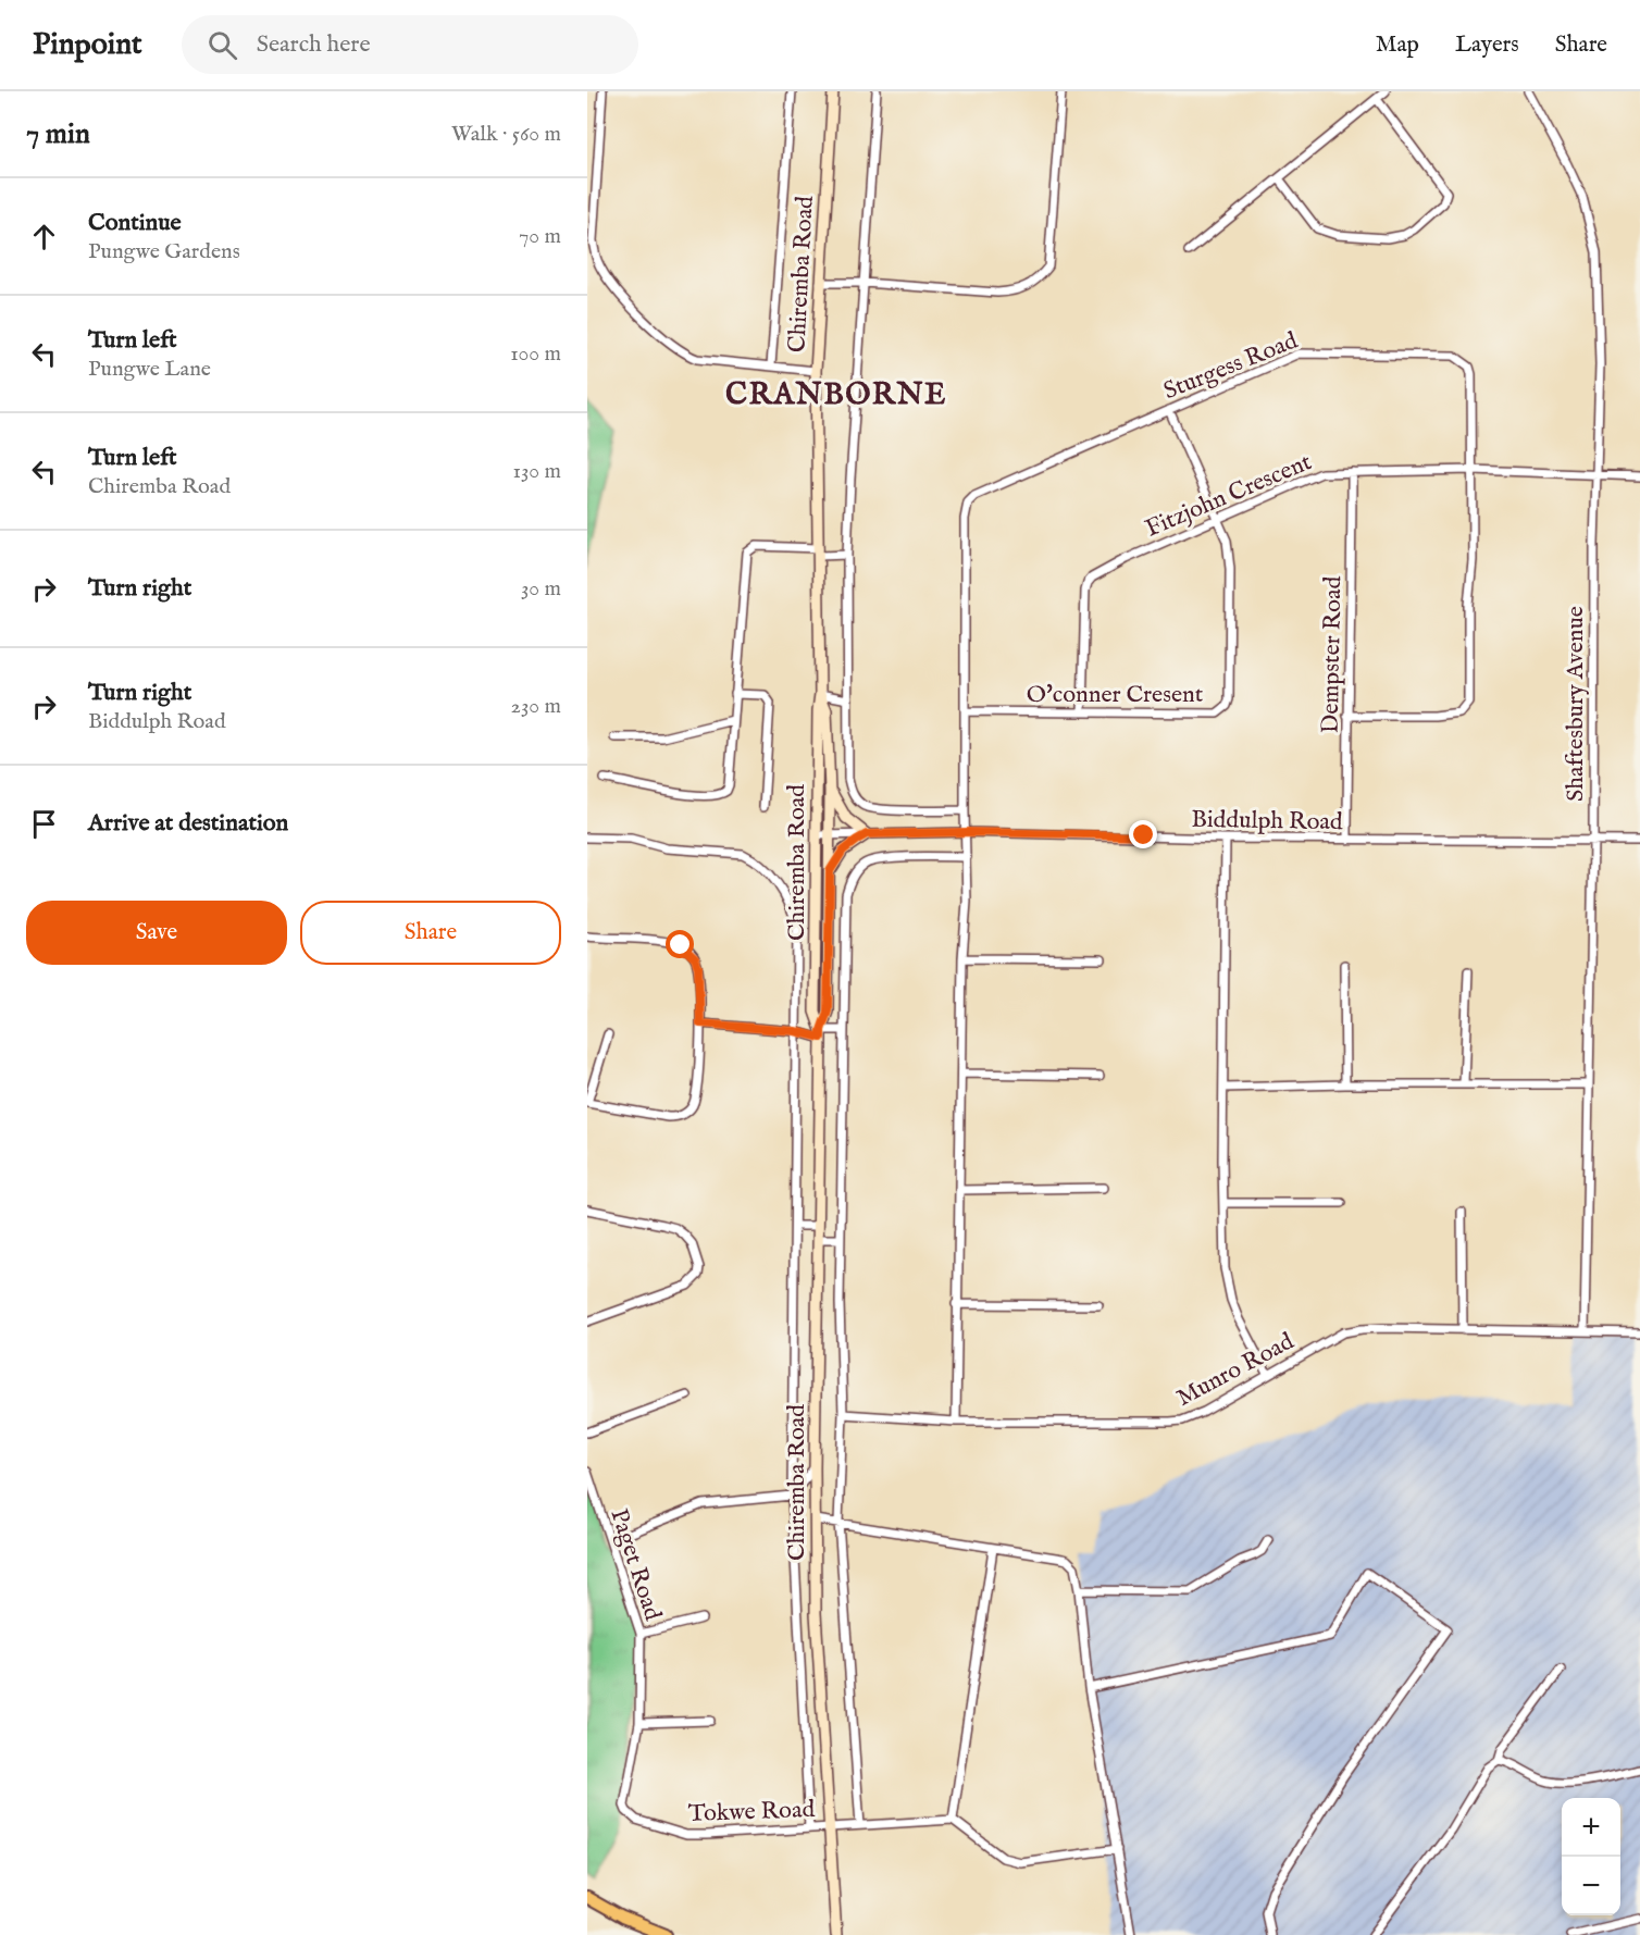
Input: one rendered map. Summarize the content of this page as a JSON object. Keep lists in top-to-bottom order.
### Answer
{
  "streets": {
    "main road": ["Chiremba Road"],
    "street": [
      "Sturgess Road",
      "Fitzjohn Crescent",
      "Dempster Road",
      "O'conner Cresent",
      "Shaftesbury Avenue",
      "Biddulph Road",
      "Munro Road",
      "Paget Road",
      "Tokwe Road"
    ]
  },
  "crossings": [
    ["Chiremba Road", "Biddulph Road"],
    ["Chiremba Road", "Tokwe Road"],
    ["Sturgess Road", "Fitzjohn Crescent"],
    ["Sturgess Road", "Dempster Road"],
    ["Sturgess Road", "O'conner Cresent"],
    ["Sturgess Road", "Biddulph Road"],
    ["Sturgess Road", "Munro Road"],
    ["Fitzjohn Crescent", "Dempster Road"],
    ["Fitzjohn Crescent", "O'conner Cresent"],
    ["Fitzjohn Crescent", "Shaftesbury Avenue"],
    ["Dempster Road", "Biddulph Road"],
    ["Shaftesbury Avenue", "Biddulph Road"],
    ["Shaftesbury Avenue", "Munro Road"],
    ["Paget Road", "Tokwe Road"]
  ],
  "districts": ["CRANBORNE"],
  "page": {
    "header": "Pinpoint",
    "search": "Search here",
    "nav": ["Map", "Layers", "Share"],
    "heading": ["7 min", "Walk · 560 m"],
    "list": [
      ["Continue", "Pungwe Gardens", "70 m"],
      ["Turn left", "Pungwe Lane", "100 m"],
      ["Turn left", "Chiremba Road", "130 m"],
      ["Turn right", "30 m"],
      ["Turn right", "Biddulph Road", "230 m"],
      "Arrive at destination"
    ],
    "buttons": ["Save", "Share"],
    "map_buttons": ["+", "−"]
  }
}
